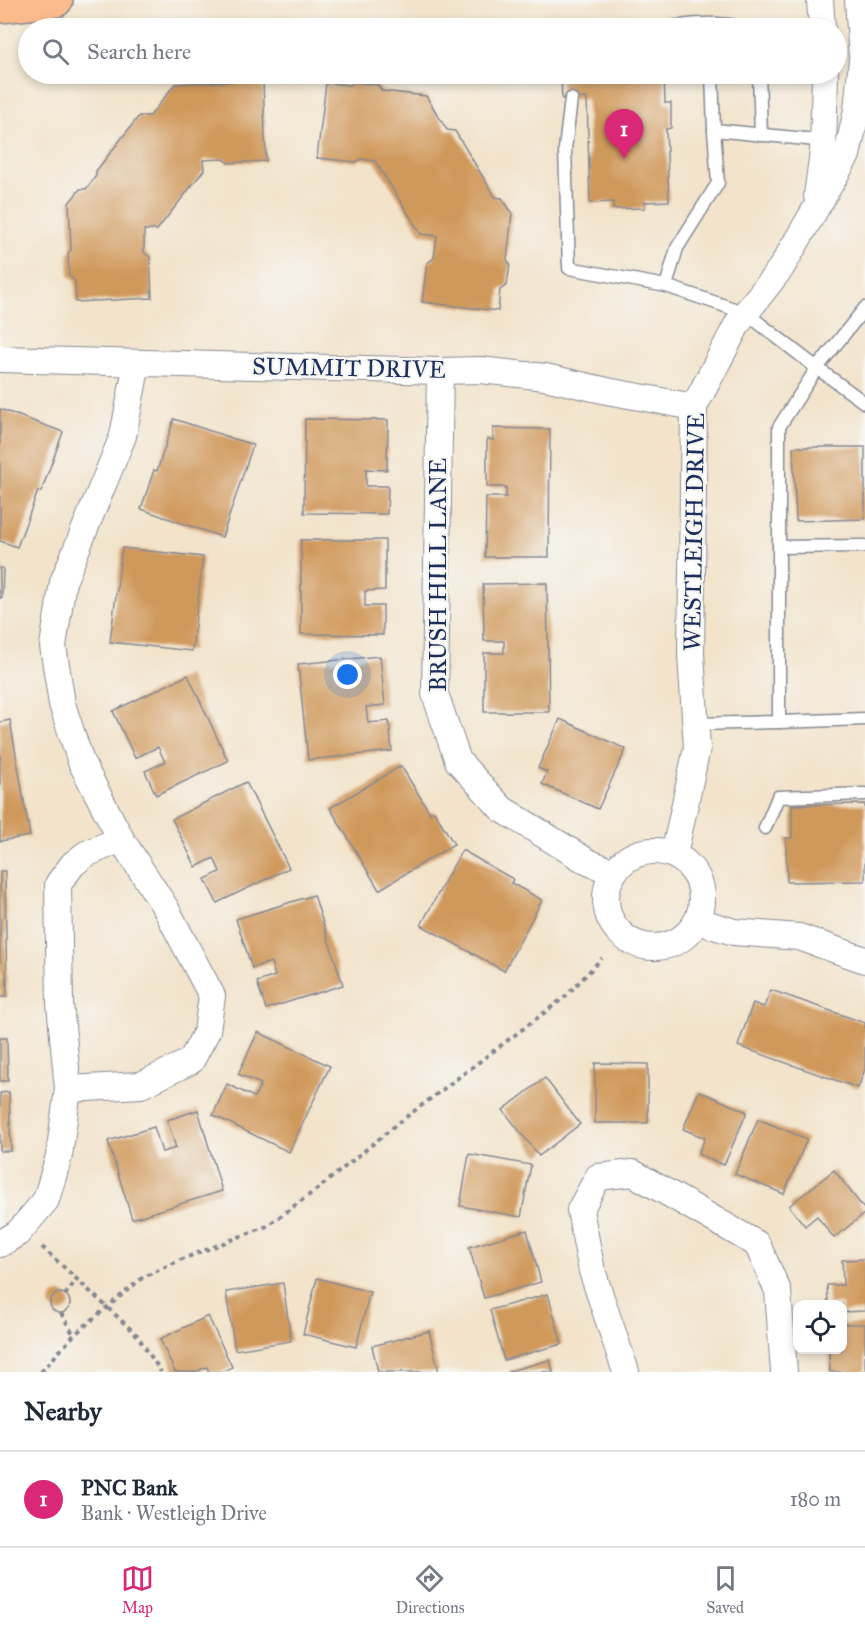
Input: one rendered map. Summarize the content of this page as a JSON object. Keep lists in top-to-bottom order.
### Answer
{
  "streets": {
    "street": ["SUMMIT DRIVE", "WESTLEIGH DRIVE", "BRUSH HILL LANE"]
  },
  "crossings": [
    ["SUMMIT DRIVE", "WESTLEIGH DRIVE"],
    ["SUMMIT DRIVE", "BRUSH HILL LANE"],
    ["WESTLEIGH DRIVE", "BRUSH HILL LANE"]
  ],
  "page": {
    "search": "Search here",
    "pins": "1",
    "heading": "Nearby",
    "list": [
      {
        "mark": "1",
        "name": "PNC Bank",
        "note": "Bank · Westleigh Drive",
        "value": "180 m"
      }
    ],
    "nav": ["Map", "Directions", "Saved"]
  }
}
